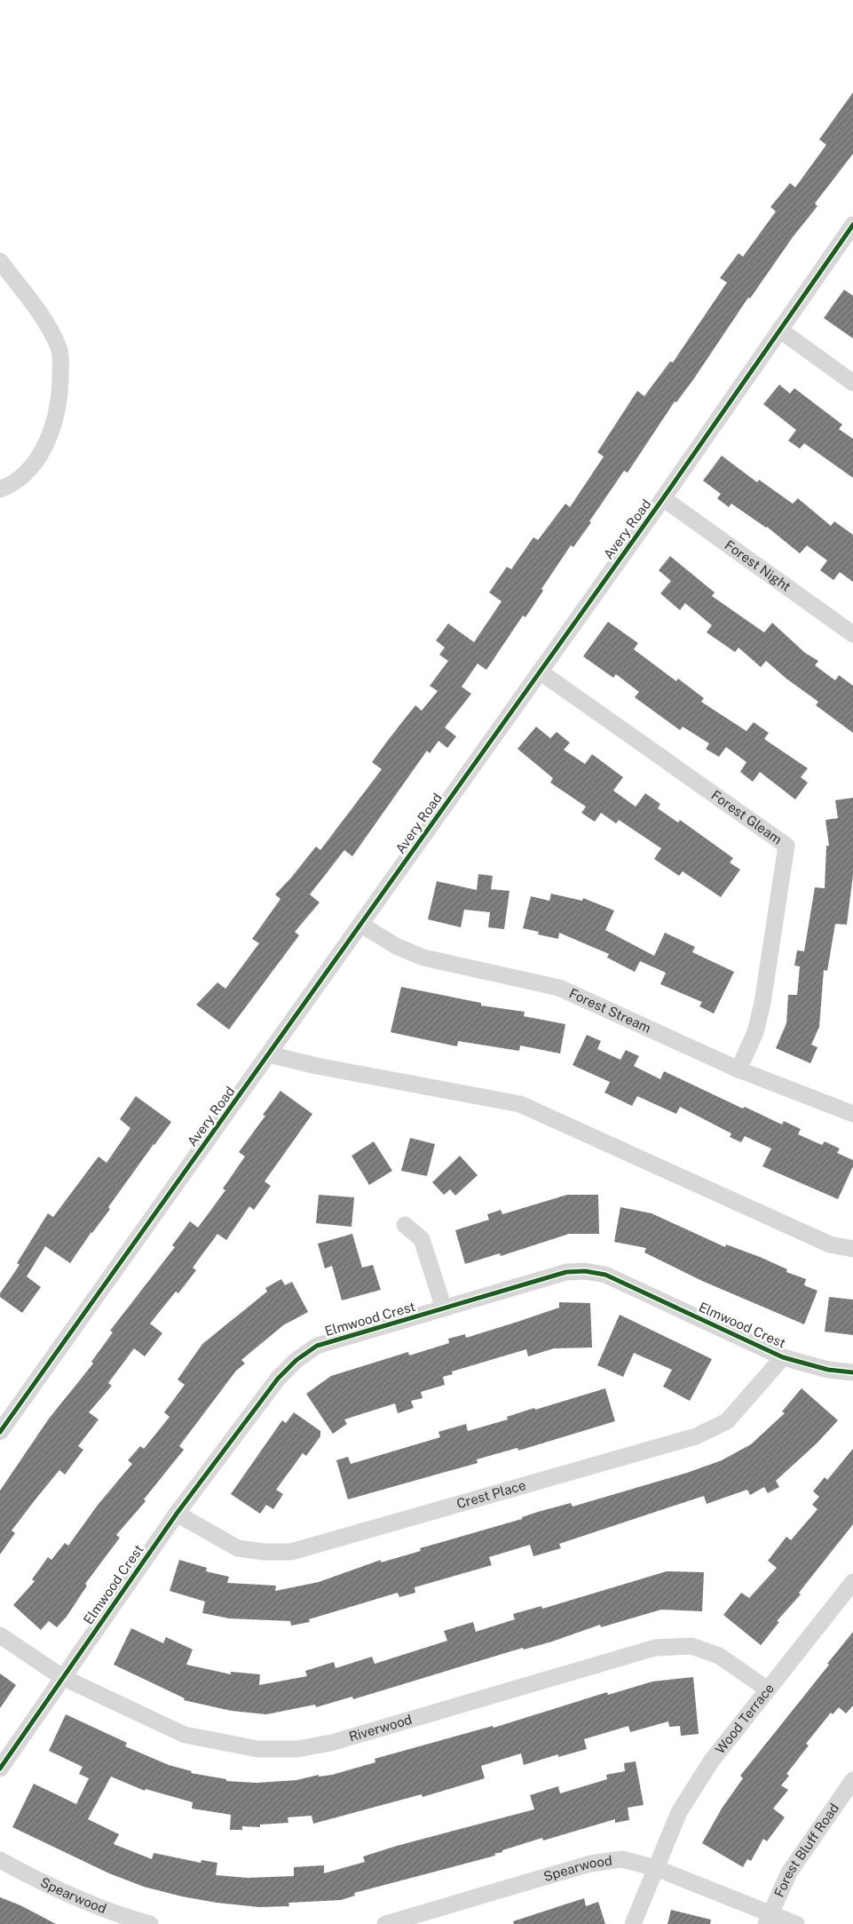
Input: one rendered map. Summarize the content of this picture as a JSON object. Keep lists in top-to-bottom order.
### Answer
{
  "streets": {
    "street": [
      "Avery Road",
      "Forest Night",
      "Forest Gleam",
      "Forest Stream",
      "Elmwood Crest",
      "Crest Place",
      "Wood Terrace",
      "Riverwood",
      "Forest Bluff Road",
      "Spearwood"
    ]
  },
  "crossings": [
    ["Avery Road", "Forest Night"],
    ["Avery Road", "Forest Gleam"],
    ["Avery Road", "Forest Stream"],
    ["Forest Gleam", "Forest Stream"],
    ["Elmwood Crest", "Crest Place"],
    ["Elmwood Crest", "Riverwood"],
    ["Wood Terrace", "Riverwood"],
    ["Wood Terrace", "Spearwood"],
    ["Forest Bluff Road", "Spearwood"]
  ]
}
